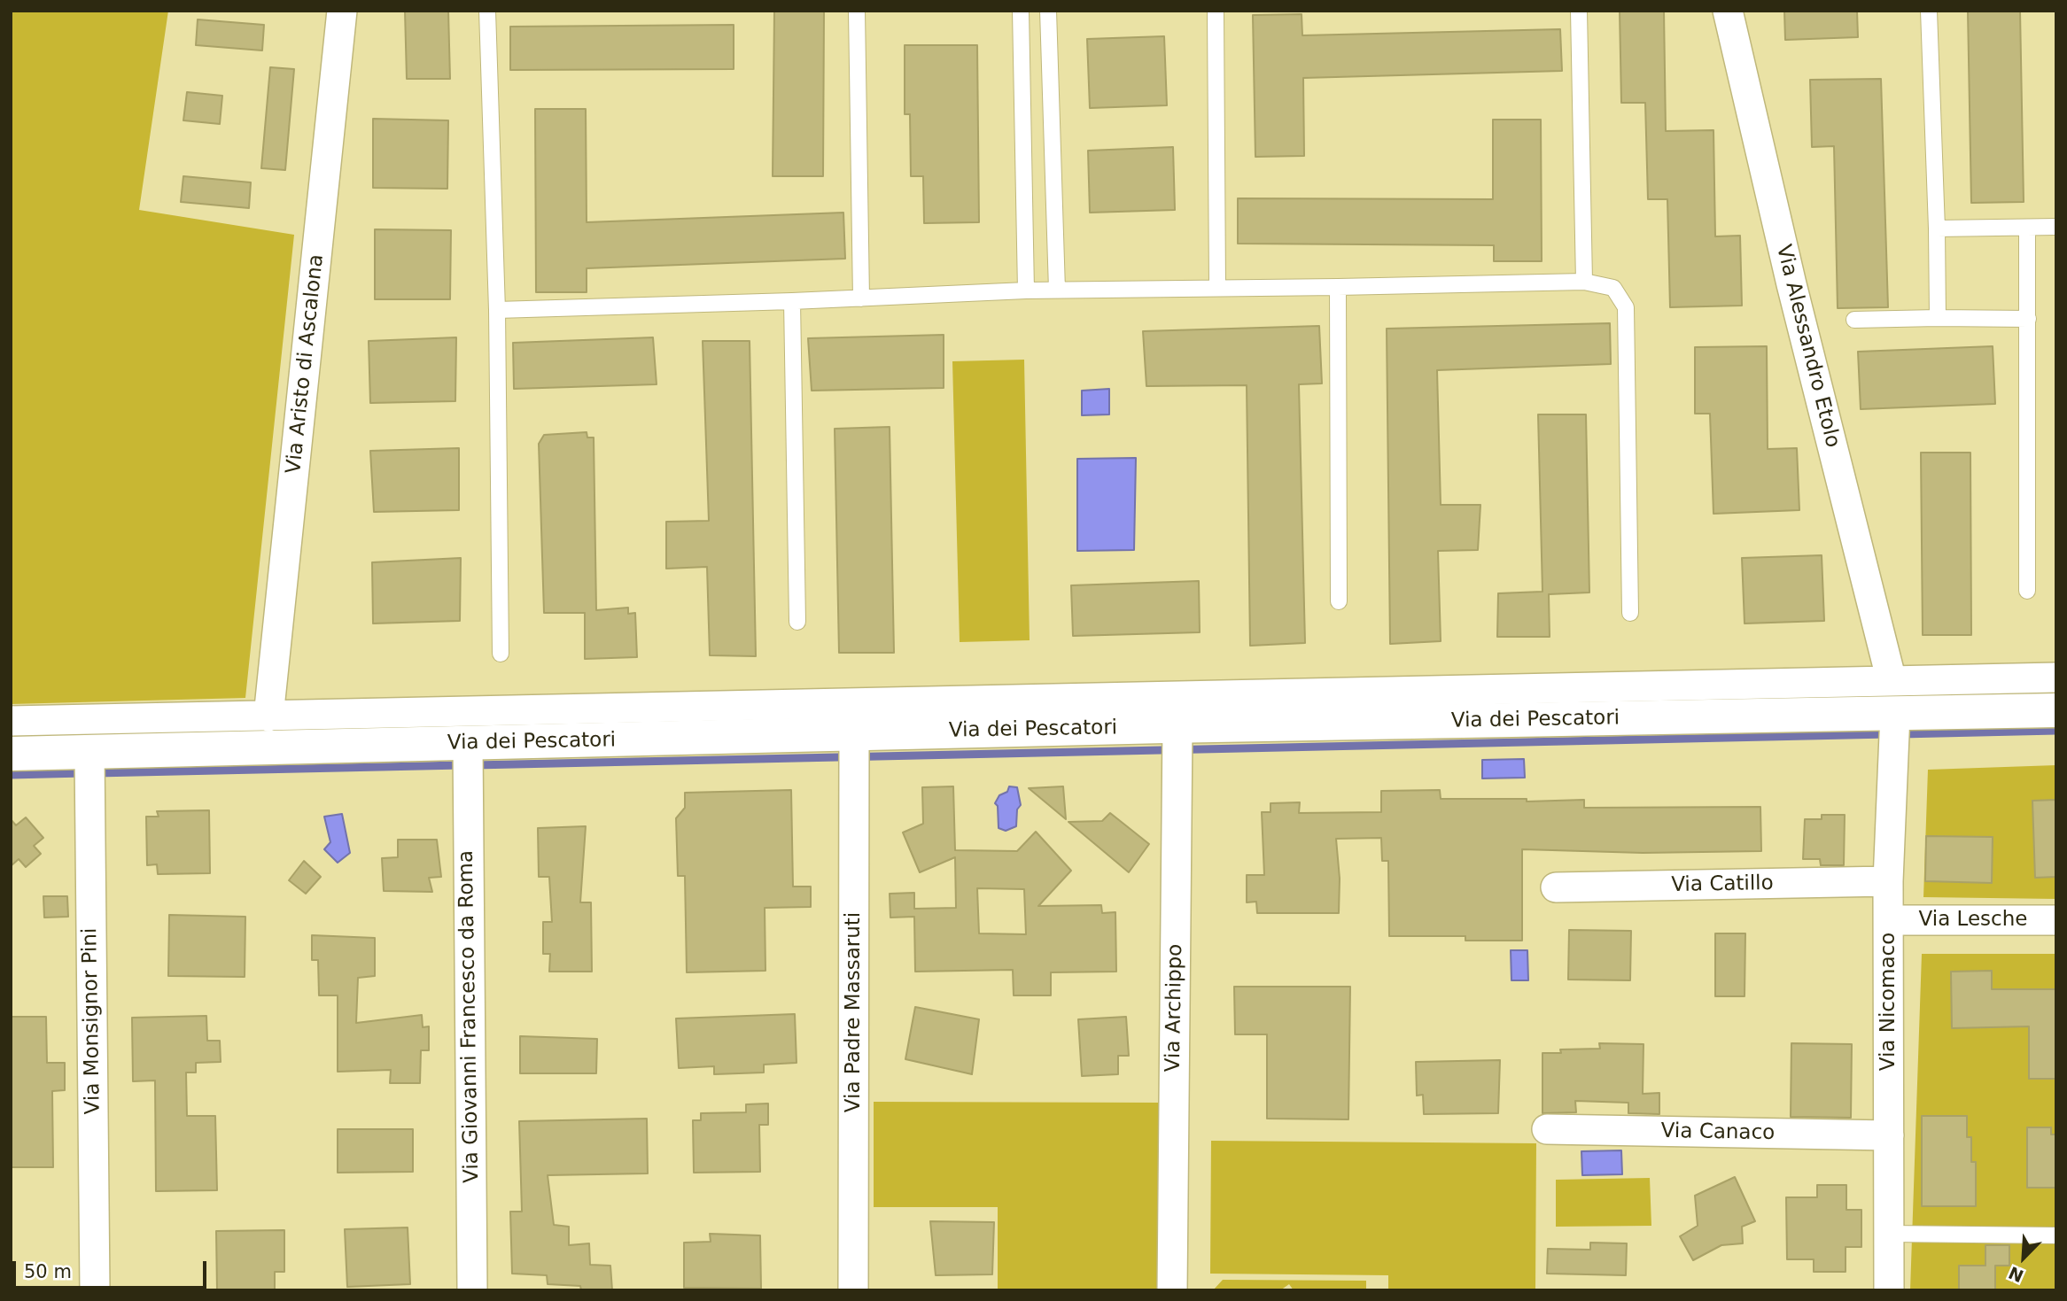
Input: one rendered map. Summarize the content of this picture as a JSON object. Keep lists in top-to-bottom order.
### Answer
{
  "streets": {
    "street": [
      "Via Alessandro Etolo",
      "Via Aristo di Ascalona",
      "Via dei Pescatori",
      "Via Catillo",
      "Via Lesche",
      "Via Nicomaco",
      "Via Archippo",
      "Via Padre Massaruti",
      "Via Giovanni Francesco da Roma",
      "Via Monsignor Pini",
      "Via Canaco"
    ]
  },
  "crossings": [
    ["Via Alessandro Etolo", "Via dei Pescatori"],
    ["Via Alessandro Etolo", "Via Nicomaco"],
    ["Via Aristo di Ascalona", "Via dei Pescatori"],
    ["Via dei Pescatori", "Via Nicomaco"],
    ["Via dei Pescatori", "Via Archippo"],
    ["Via dei Pescatori", "Via Padre Massaruti"],
    ["Via dei Pescatori", "Via Giovanni Francesco da Roma"],
    ["Via dei Pescatori", "Via Monsignor Pini"],
    ["Via Catillo", "Via Nicomaco"],
    ["Via Lesche", "Via Nicomaco"],
    ["Via Nicomaco", "Via Canaco"]
  ],
  "scale_bar": "50 m",
  "north": "bottom left"
}
